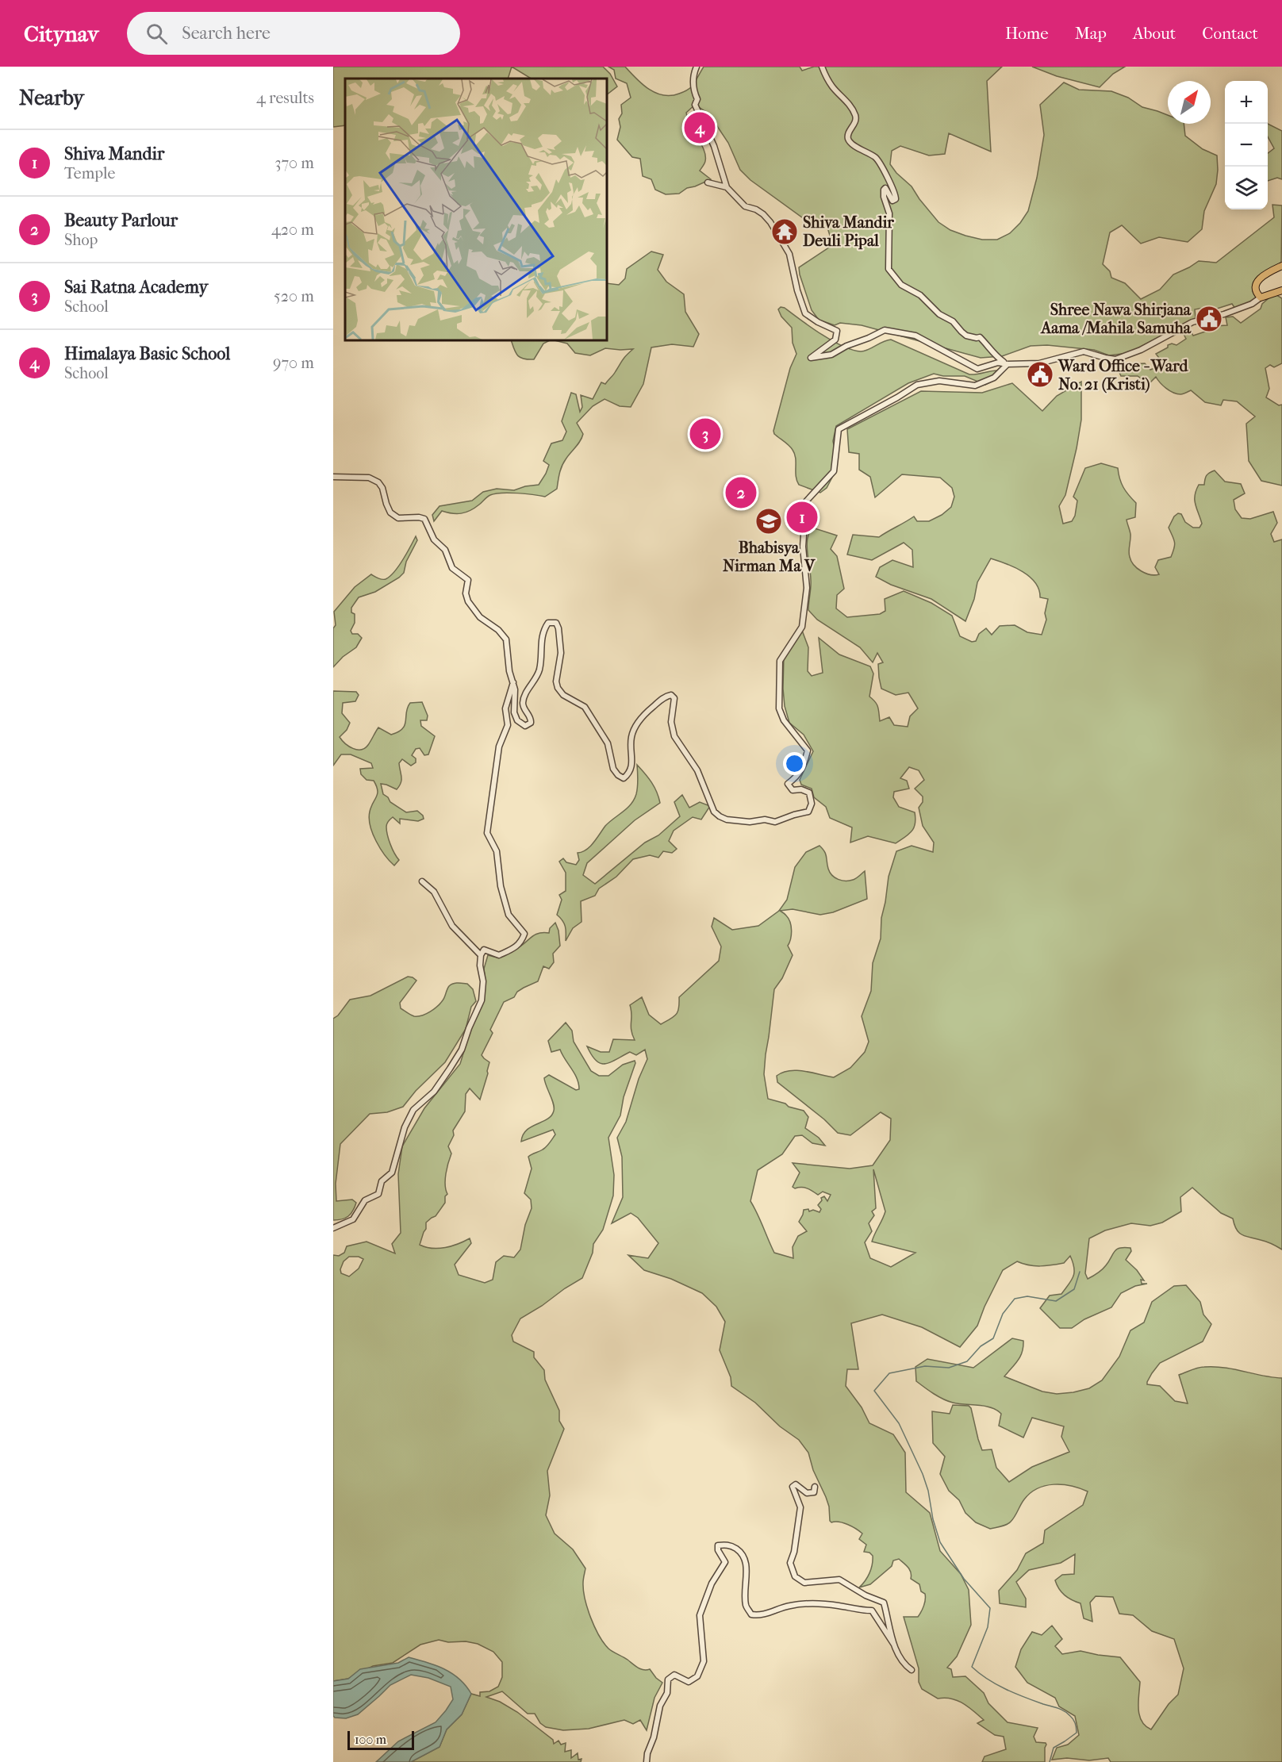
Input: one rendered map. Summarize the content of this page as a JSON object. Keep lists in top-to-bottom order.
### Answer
{
  "places": {
    "temple": ["Shiva Mandir Deuli Pipal"],
    "public building": ["Shree Nawa Shirjana Aama /Mahila Samuha", "Ward Office - Ward No. 21 (Kristi)"],
    "school or university": ["Bhabisya Nirman Ma V"]
  },
  "scale_bar": "100 m",
  "north": "top right",
  "page": {
    "header": "Citynav",
    "search": "Search here",
    "nav": [
      "Home",
      "Map",
      "About",
      "Contact"
    ],
    "heading": ["Nearby", "4 results"],
    "map_buttons": ["+", "−"],
    "pins": [
      "4",
      "3",
      "2",
      "1"
    ],
    "list": [
      {
        "mark": "1",
        "name": "Shiva Mandir",
        "note": "Temple",
        "value": "370 m"
      },
      {
        "mark": "2",
        "name": "Beauty Parlour",
        "note": "Shop",
        "value": "420 m"
      },
      {
        "mark": "3",
        "name": "Sai Ratna Academy",
        "note": "School",
        "value": "520 m"
      },
      {
        "mark": "4",
        "name": "Himalaya Basic School",
        "note": "School",
        "value": "970 m"
      }
    ],
    "scale": "100 m"
  }
}
